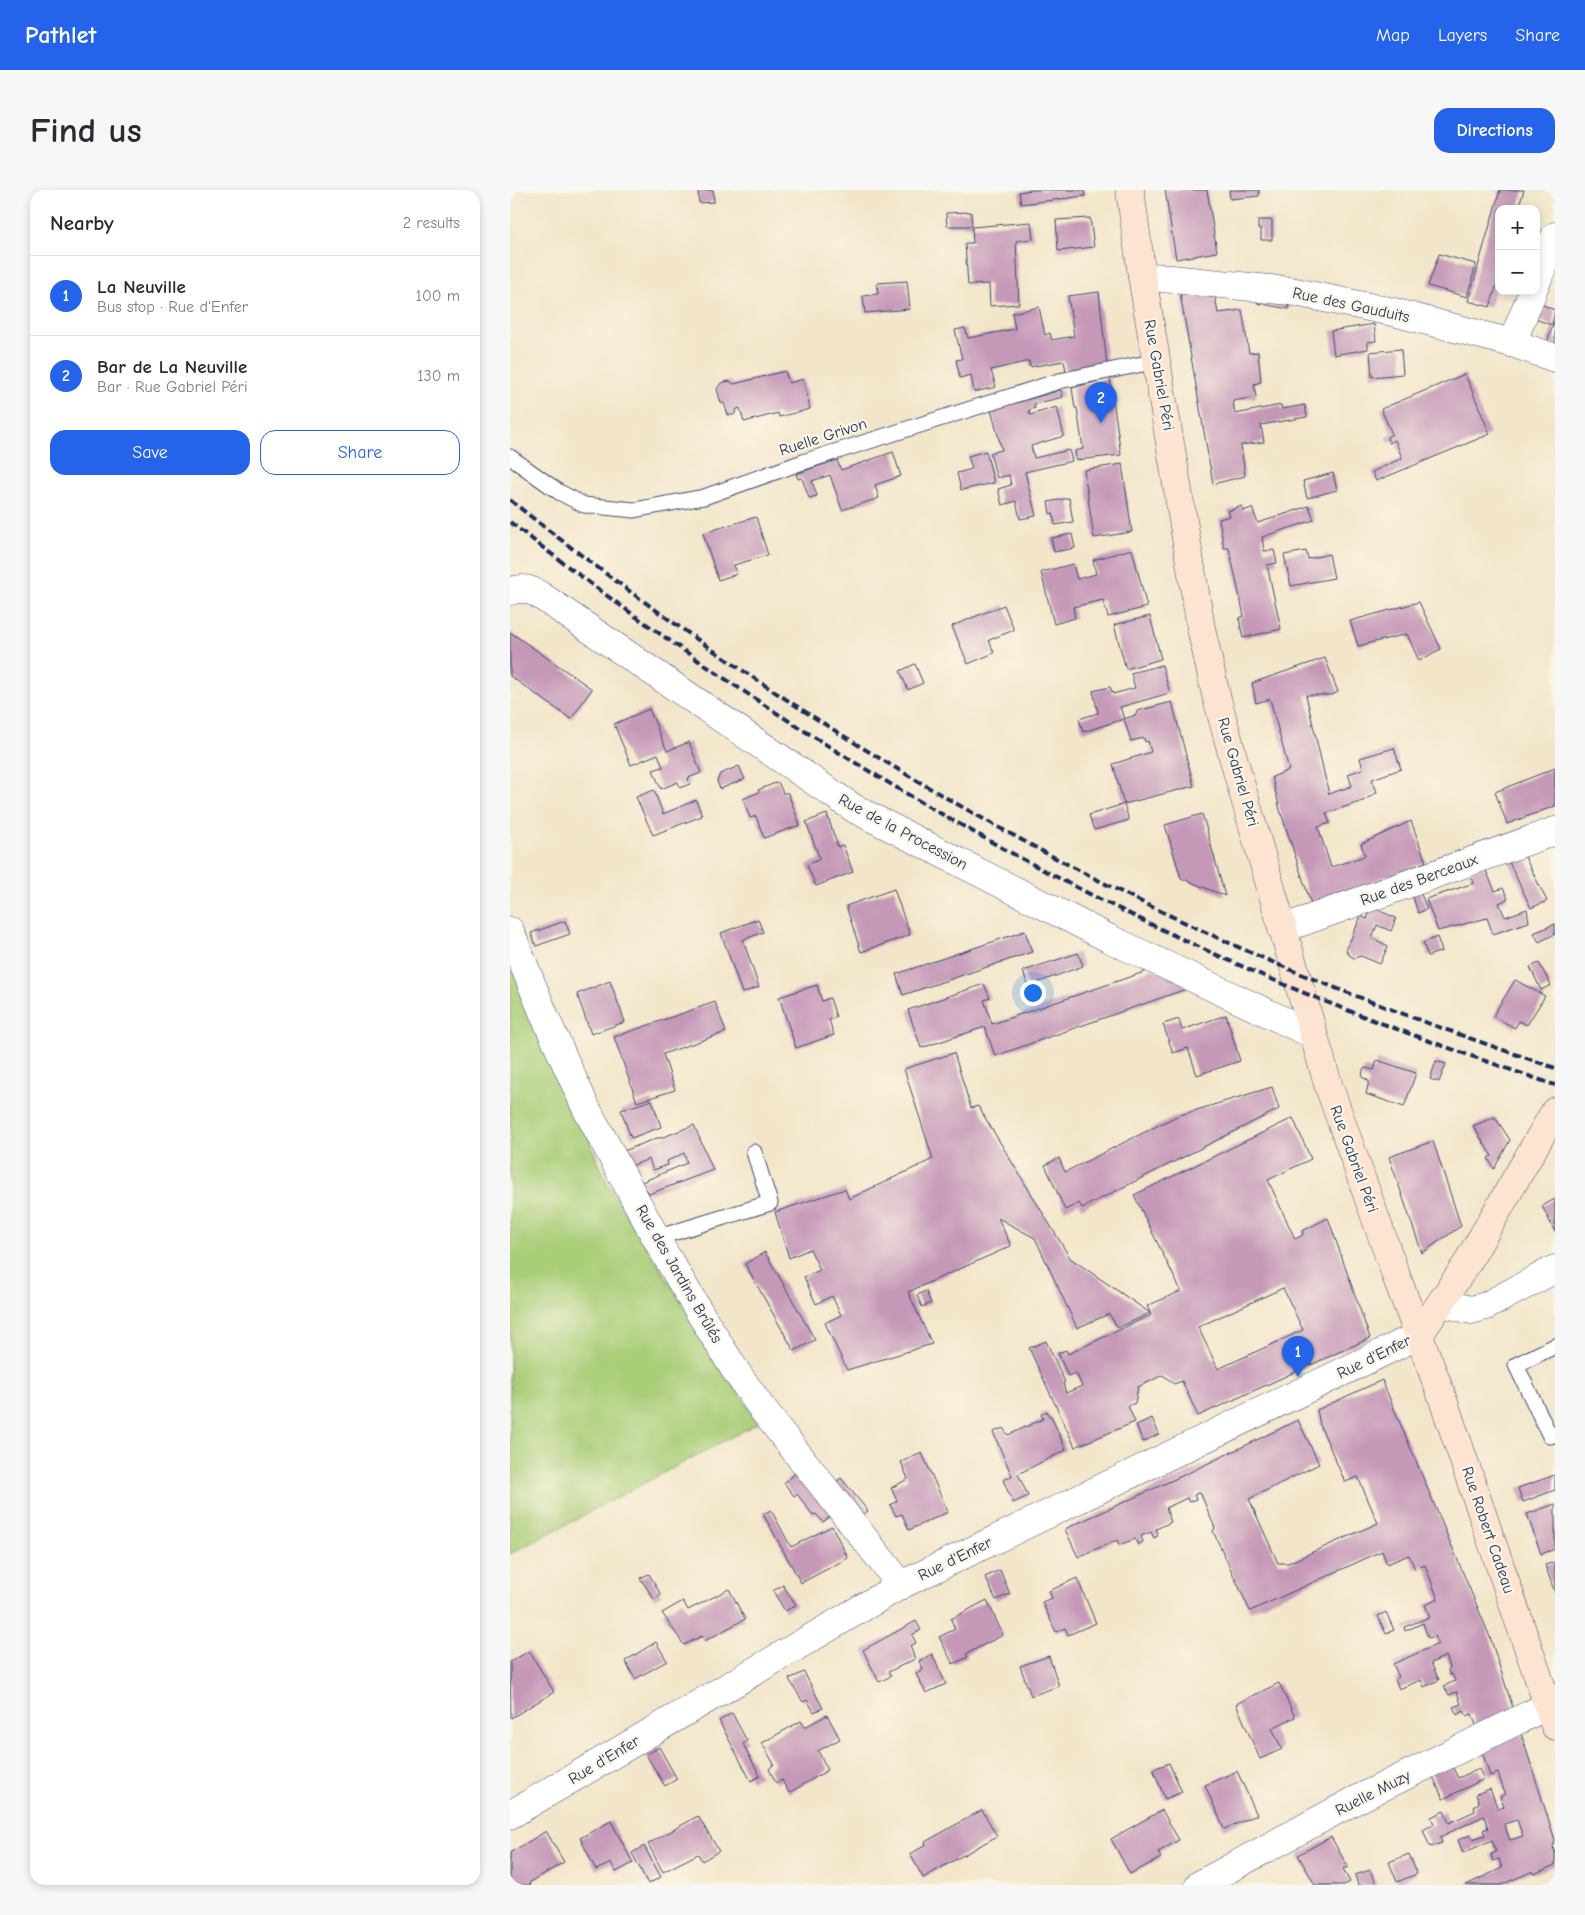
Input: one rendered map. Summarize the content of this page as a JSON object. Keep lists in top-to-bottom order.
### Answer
{
  "streets": {
    "main road": ["Rue Gabriel Péri", "Rue Robert Cadeau"],
    "street": [
      "Rue des Gauduits",
      "Rue de la Procession",
      "Rue des Berceaux",
      "Rue des Jardins Brûlés",
      "Rue d'Enfer",
      "Ruelle Muzy"
    ],
    "lane": ["Ruelle Grivon"]
  },
  "crossings": [
    ["Rue des Gauduits", "Rue Gabriel Péri"],
    ["Rue Gabriel Péri", "Ruelle Grivon"],
    ["Rue Gabriel Péri", "Rue de la Procession"],
    ["Rue Gabriel Péri", "Rue des Berceaux"],
    ["Rue Gabriel Péri", "Rue d'Enfer"],
    ["Rue Gabriel Péri", "Rue Robert Cadeau"],
    ["Rue des Jardins Brûlés", "Rue d'Enfer"],
    ["Rue d'Enfer", "Rue Robert Cadeau"],
    ["Rue Robert Cadeau", "Ruelle Muzy"]
  ],
  "page": {
    "header": "Pathlet",
    "nav": ["Map", "Layers", "Share"],
    "buttons": [
      "Directions",
      ["Save", "Share"]
    ],
    "title": "Find us",
    "heading": ["Nearby", "2 results"],
    "map_buttons": ["+", "−"],
    "list": [
      {
        "mark": "1",
        "name": "La Neuville",
        "note": "Bus stop · Rue d'Enfer",
        "value": "100 m"
      },
      {
        "mark": "2",
        "name": "Bar de La Neuville",
        "note": "Bar · Rue Gabriel Péri",
        "value": "130 m"
      }
    ],
    "pins": ["2", "1"]
  }
}
